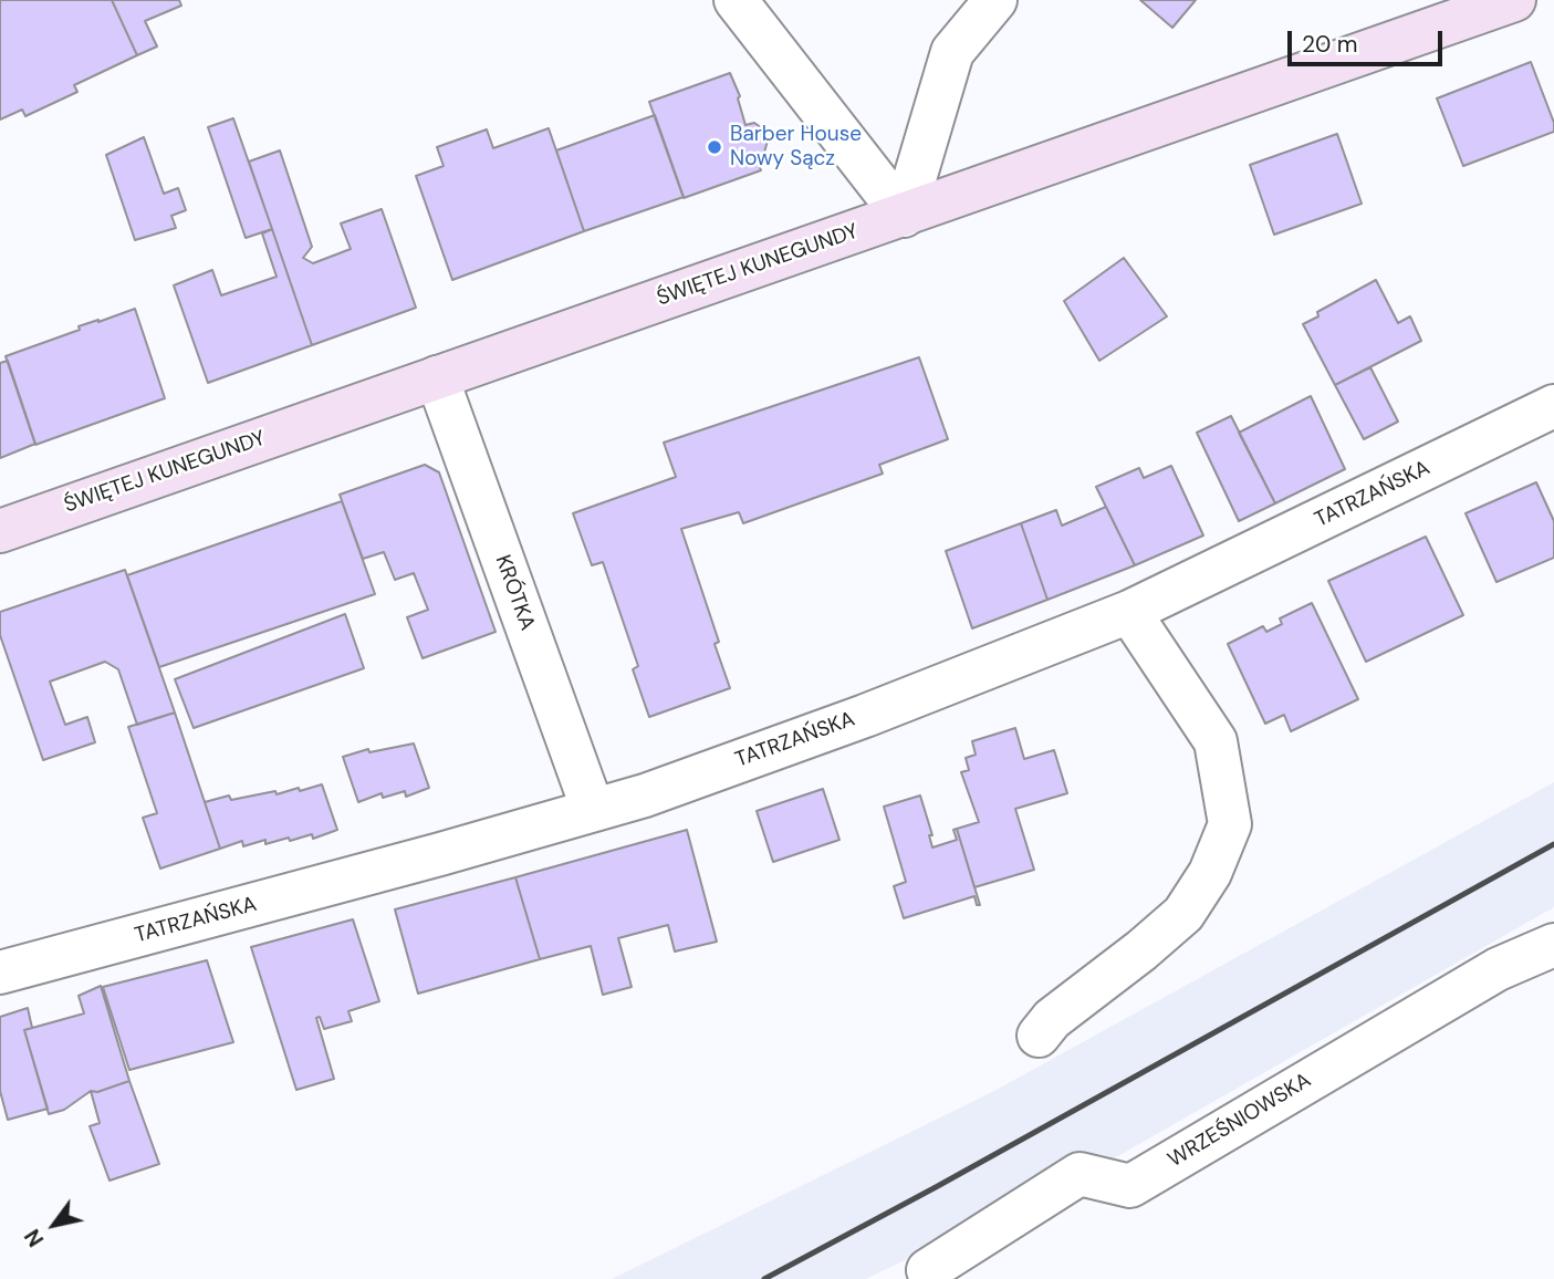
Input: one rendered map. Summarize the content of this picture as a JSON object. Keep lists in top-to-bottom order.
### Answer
{
  "streets": {
    "street": [
      "ŚWIĘTEJ KUNEGUNDY",
      "TATRZAŃSKA",
      "KRÓTKA",
      "WRZEŚNIOWSKA"
    ]
  },
  "crossings": [
    ["ŚWIĘTEJ KUNEGUNDY", "KRÓTKA"],
    ["TATRZAŃSKA", "KRÓTKA"]
  ],
  "places": ["Barber House Nowy Sącz"],
  "scale_bar": "20 m",
  "north": "bottom left"
}
